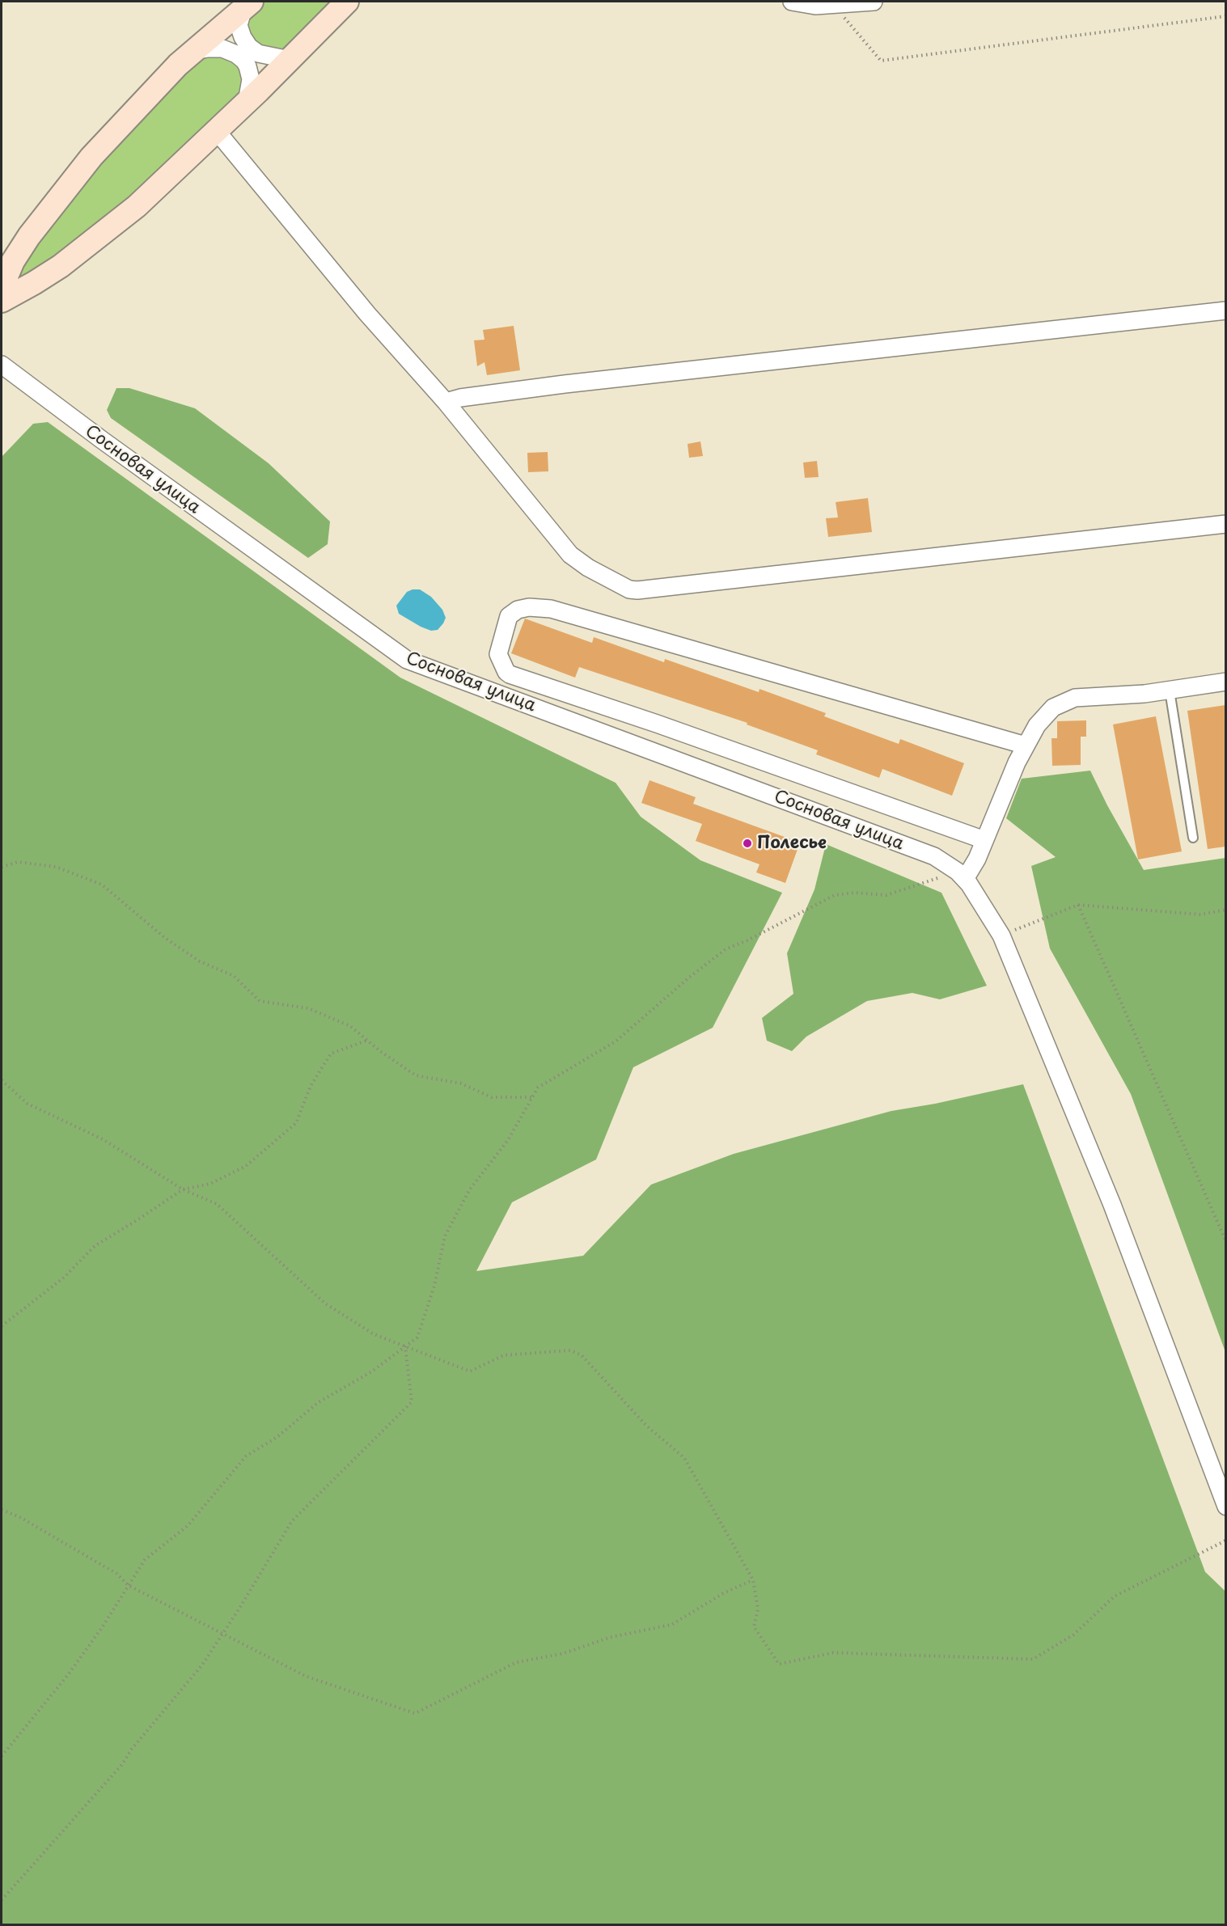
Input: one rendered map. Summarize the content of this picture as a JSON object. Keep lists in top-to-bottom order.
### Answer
{
  "streets": {
    "street": ["Сосновая улица"]
  },
  "places": ["Полесье"]
}
